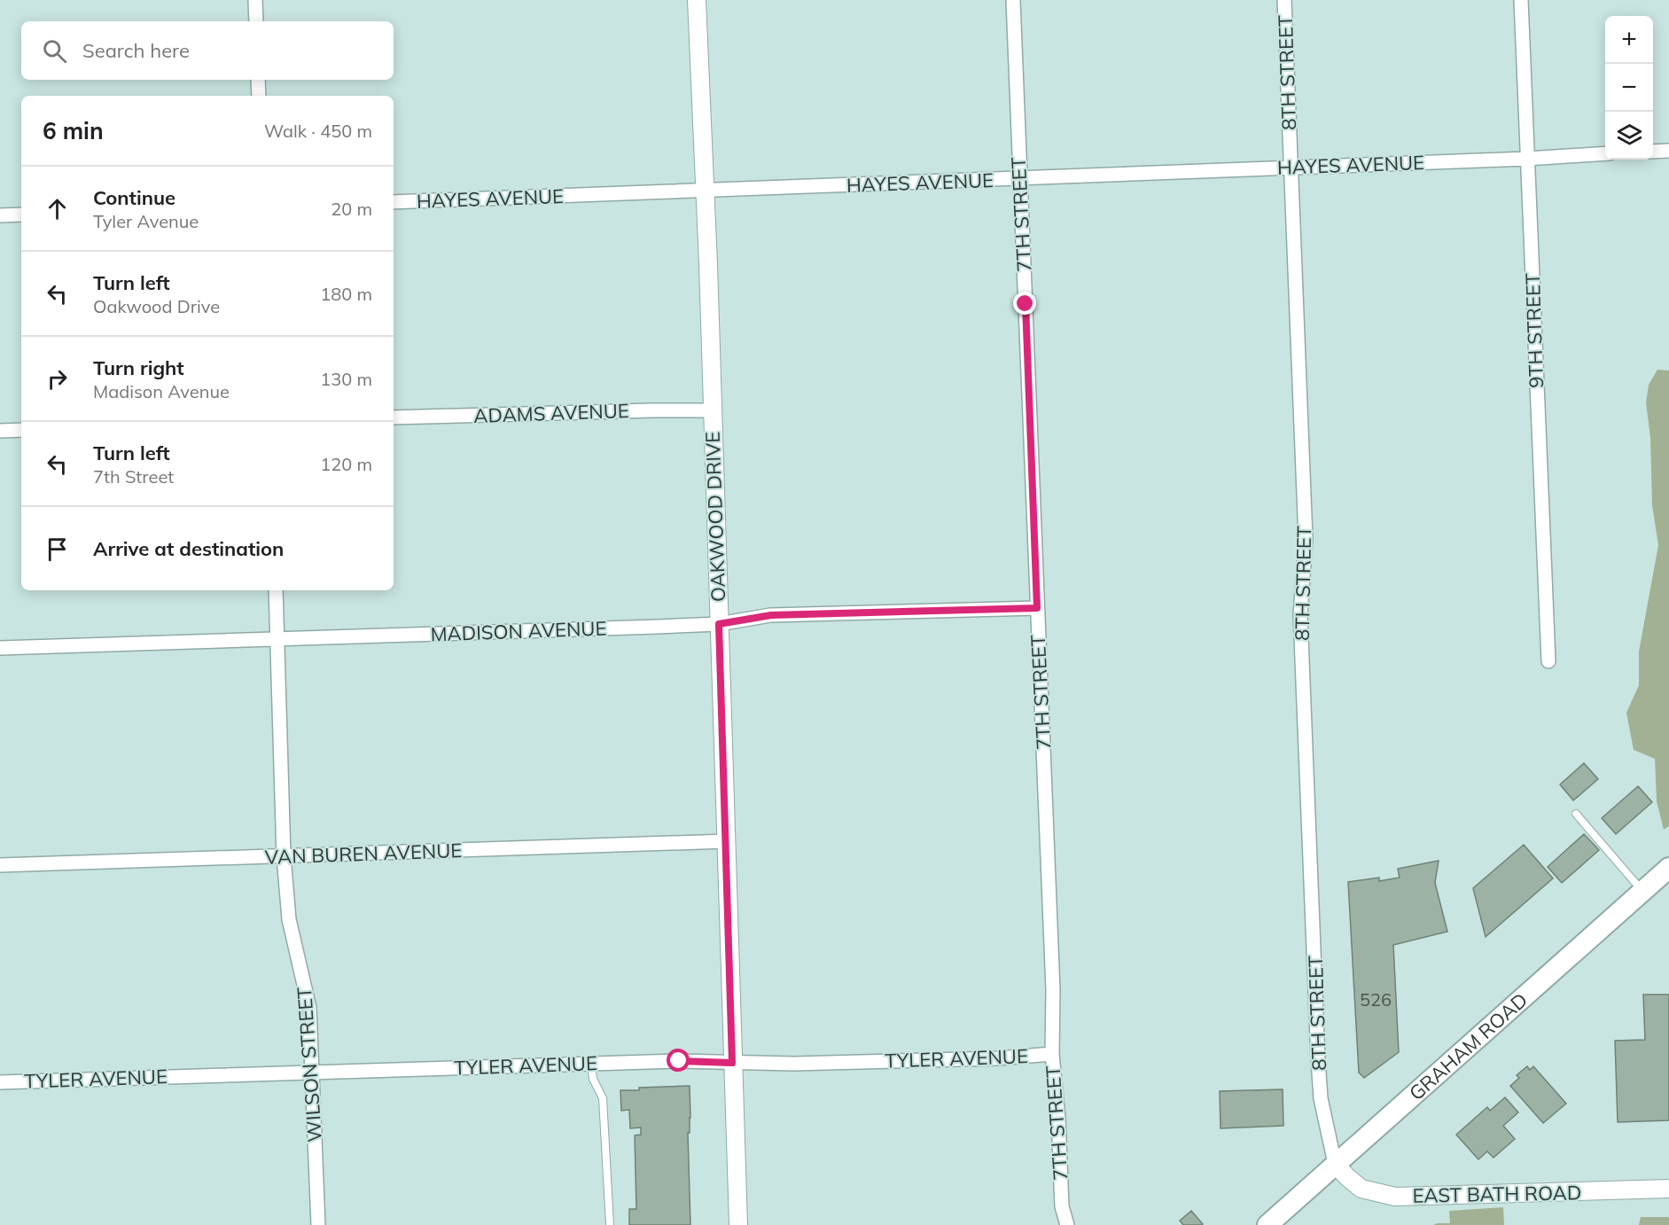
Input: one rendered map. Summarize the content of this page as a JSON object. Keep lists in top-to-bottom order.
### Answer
{
  "streets": {
    "main road": ["GRAHAM ROAD"],
    "street": [
      "8TH STREET",
      "HAYES AVENUE",
      "7TH STREET",
      "9TH STREET",
      "ADAMS AVENUE",
      "OAKWOOD DRIVE",
      "MADISON AVENUE",
      "VAN BUREN AVENUE",
      "TYLER AVENUE",
      "WILSON STREET",
      "EAST BATH ROAD"
    ]
  },
  "crossings": [
    ["8TH STREET", "HAYES AVENUE"],
    ["8TH STREET", "GRAHAM ROAD"],
    ["8TH STREET", "EAST BATH ROAD"],
    ["HAYES AVENUE", "7TH STREET"],
    ["HAYES AVENUE", "9TH STREET"],
    ["HAYES AVENUE", "OAKWOOD DRIVE"],
    ["7TH STREET", "MADISON AVENUE"],
    ["7TH STREET", "TYLER AVENUE"],
    ["ADAMS AVENUE", "OAKWOOD DRIVE"],
    ["OAKWOOD DRIVE", "MADISON AVENUE"],
    ["OAKWOOD DRIVE", "VAN BUREN AVENUE"],
    ["OAKWOOD DRIVE", "TYLER AVENUE"],
    ["MADISON AVENUE", "WILSON STREET"],
    ["VAN BUREN AVENUE", "WILSON STREET"],
    ["GRAHAM ROAD", "EAST BATH ROAD"],
    ["TYLER AVENUE", "WILSON STREET"]
  ],
  "house_numbers": ["526"],
  "page": {
    "map_buttons": ["+", "−"],
    "search": "Search here",
    "heading": ["6 min", "Walk · 450 m"],
    "list": [
      ["Continue", "Tyler Avenue", "20 m"],
      ["Turn left", "Oakwood Drive", "180 m"],
      ["Turn right", "Madison Avenue", "130 m"],
      ["Turn left", "7th Street", "120 m"],
      "Arrive at destination"
    ]
  }
}
